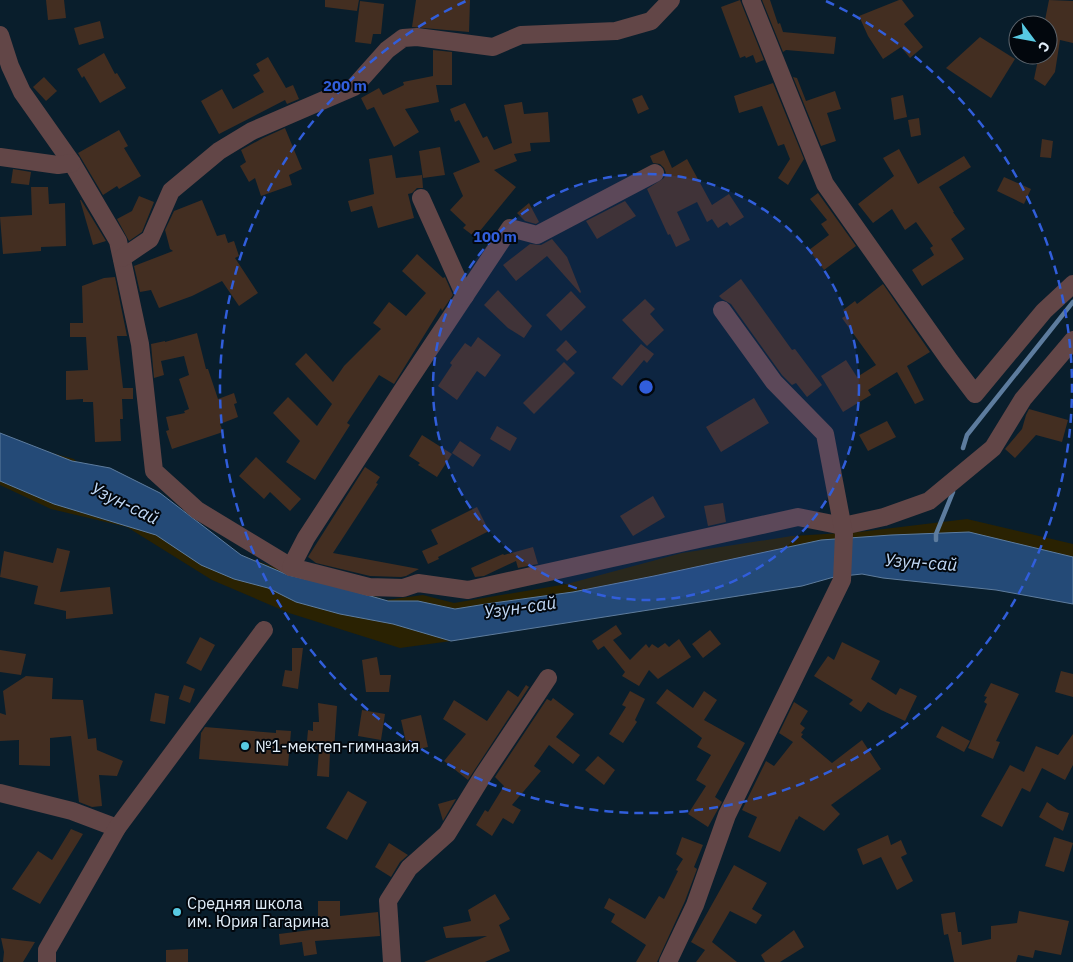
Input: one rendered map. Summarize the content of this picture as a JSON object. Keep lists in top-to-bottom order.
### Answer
{
  "water": ["Узун-сай"],
  "places": ["№1-мектеп-гимназия", "Средняя школа им. Юрия Гагарина"],
  "north": "bottom right",
  "rings": ["200 m", "100 m"]
}
